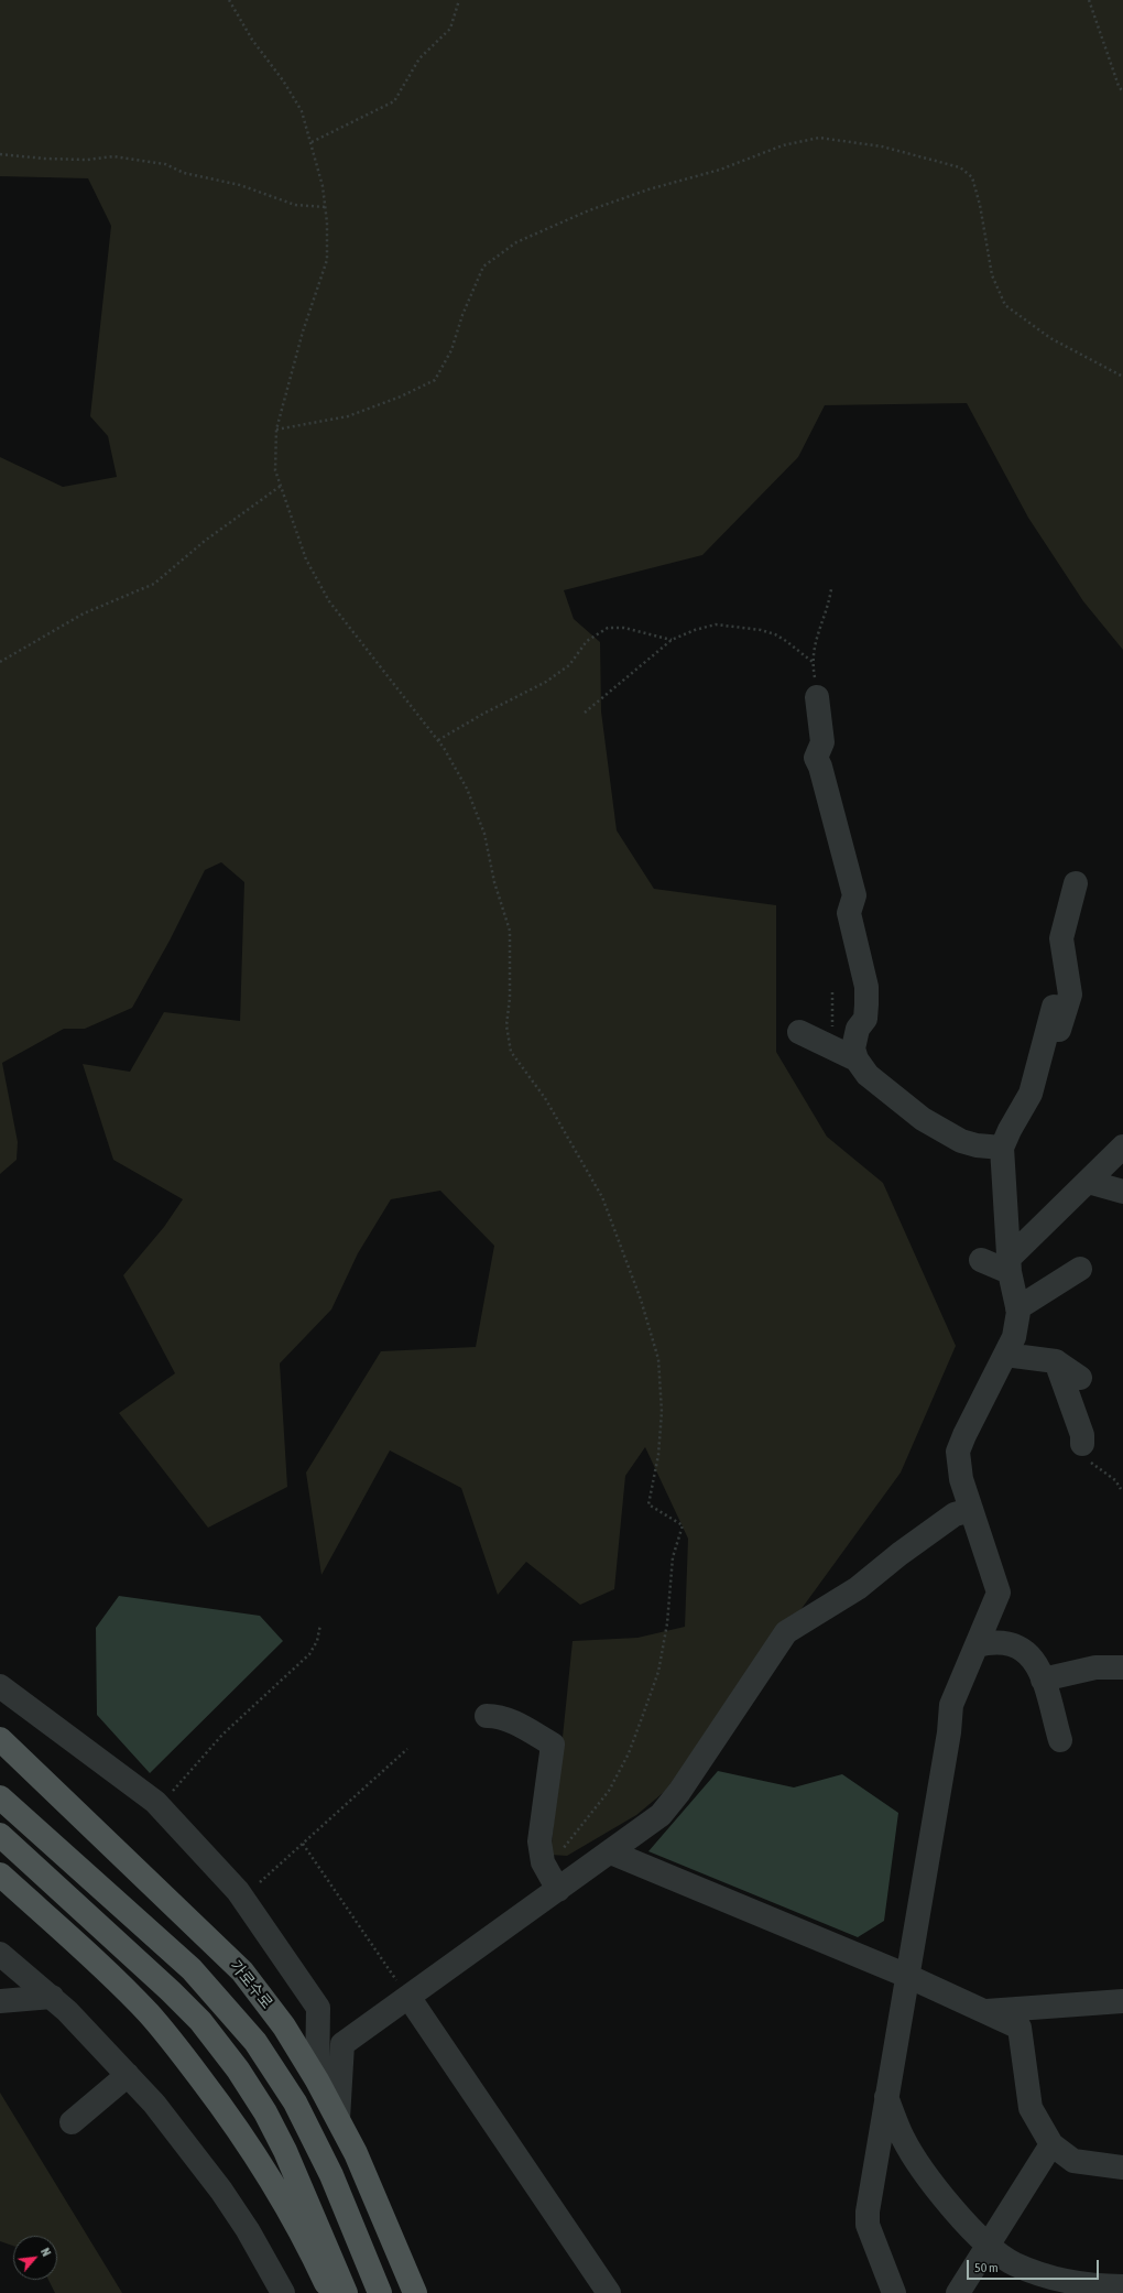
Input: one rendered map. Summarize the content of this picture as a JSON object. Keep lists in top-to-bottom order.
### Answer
{
  "streets": {
    "main road": ["가로수로"]
  },
  "scale_bar": "50 m",
  "north": "top right"
}
